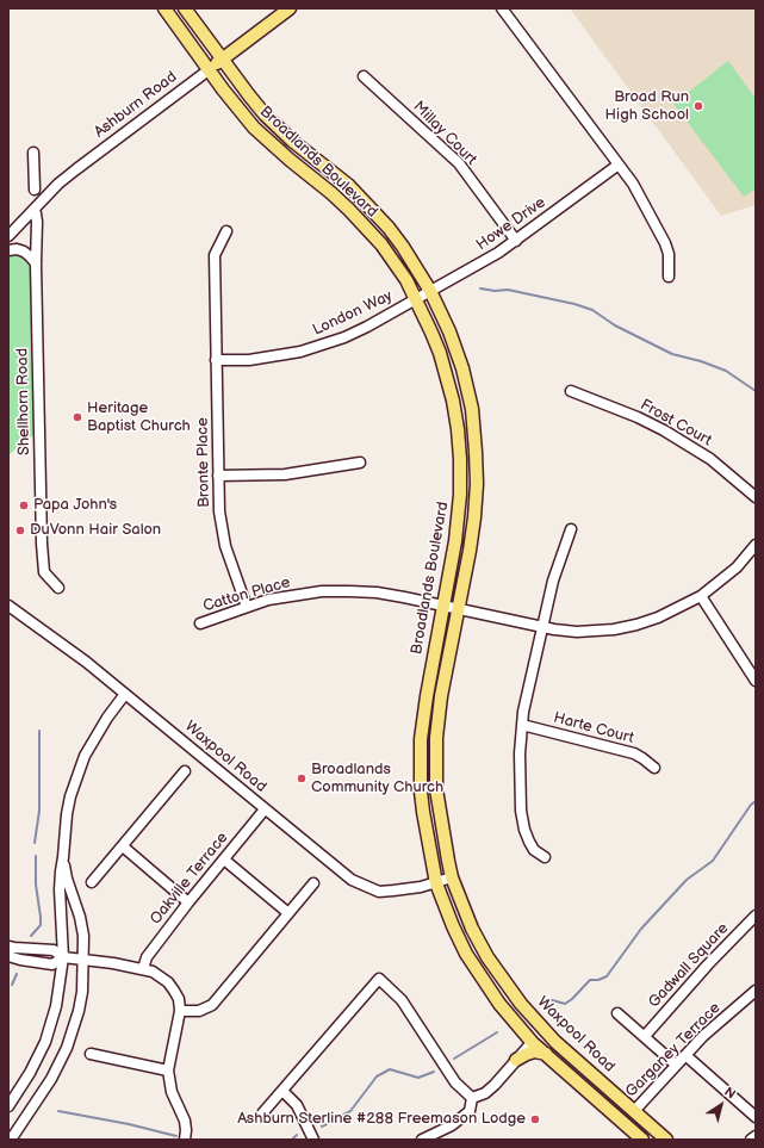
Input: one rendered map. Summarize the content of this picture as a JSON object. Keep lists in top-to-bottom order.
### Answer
{
  "streets": {
    "main road": ["Ashburn Road", "Broadlands Boulevard", "Waxpool Road"],
    "street": [
      "Millay Court",
      "Howe Drive",
      "London Way",
      "Shellhorn Road",
      "Frost Court",
      "Bronte Place",
      "Catton Place",
      "Harte Court",
      "Oakville Terrace",
      "Gadwall Square",
      "Garganey Terrace"
    ]
  },
  "crossings": [
    ["Ashburn Road", "Broadlands Boulevard"],
    ["Ashburn Road", "Shellhorn Road"],
    ["Millay Court", "Howe Drive"],
    ["Broadlands Boulevard", "Howe Drive"],
    ["Broadlands Boulevard", "London Way"],
    ["Broadlands Boulevard", "Catton Place"],
    ["Broadlands Boulevard", "Waxpool Road"],
    ["Howe Drive", "London Way"],
    ["London Way", "Bronte Place"],
    ["Bronte Place", "Catton Place"],
    ["Waxpool Road", "Oakville Terrace"],
    ["Waxpool Road", "Garganey Terrace"]
  ],
  "places": [
    "Broad Run High School",
    "Heritage Baptist Church",
    "Papa John's",
    "DuVonn Hair Salon",
    "Broadlands Community Church",
    "Ashburn Sterline #288 Freemason Lodge"
  ],
  "north": "top right"
}
